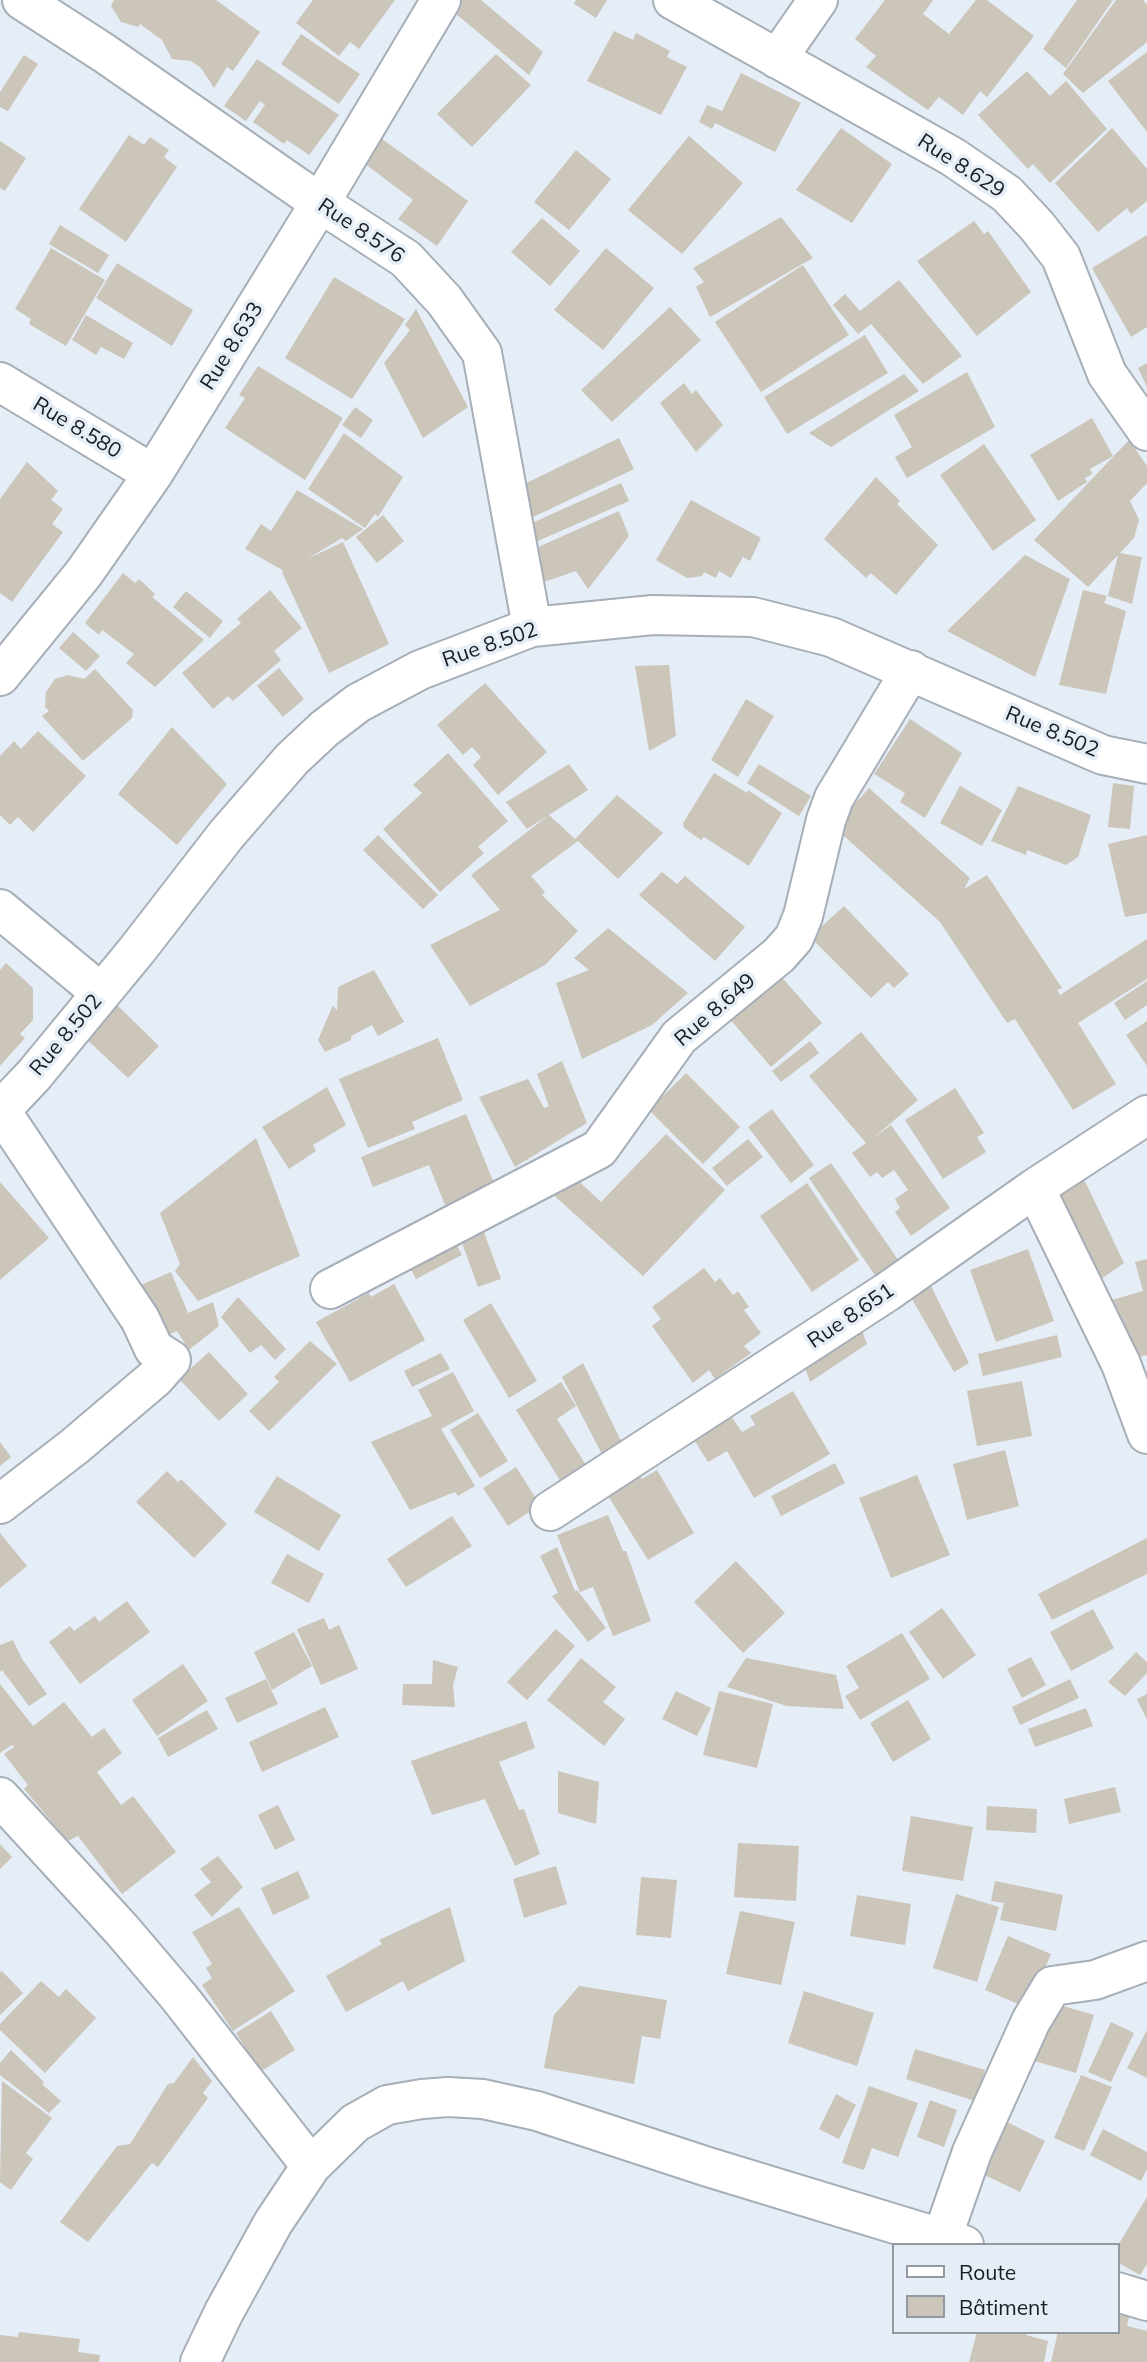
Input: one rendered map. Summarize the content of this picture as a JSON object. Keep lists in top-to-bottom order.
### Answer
{
  "streets": {
    "street": [
      "Rue 8.629",
      "Rue 8.576",
      "Rue 8.633",
      "Rue 8.580",
      "Rue 8.502",
      "Rue 8.649",
      "Rue 8.651"
    ]
  },
  "crossings": [
    ["Rue 8.576", "Rue 8.633"],
    ["Rue 8.576", "Rue 8.502"],
    ["Rue 8.633", "Rue 8.580"],
    ["Rue 8.502", "Rue 8.649"]
  ],
  "legend": ["Route", "Bâtiment"]
}
